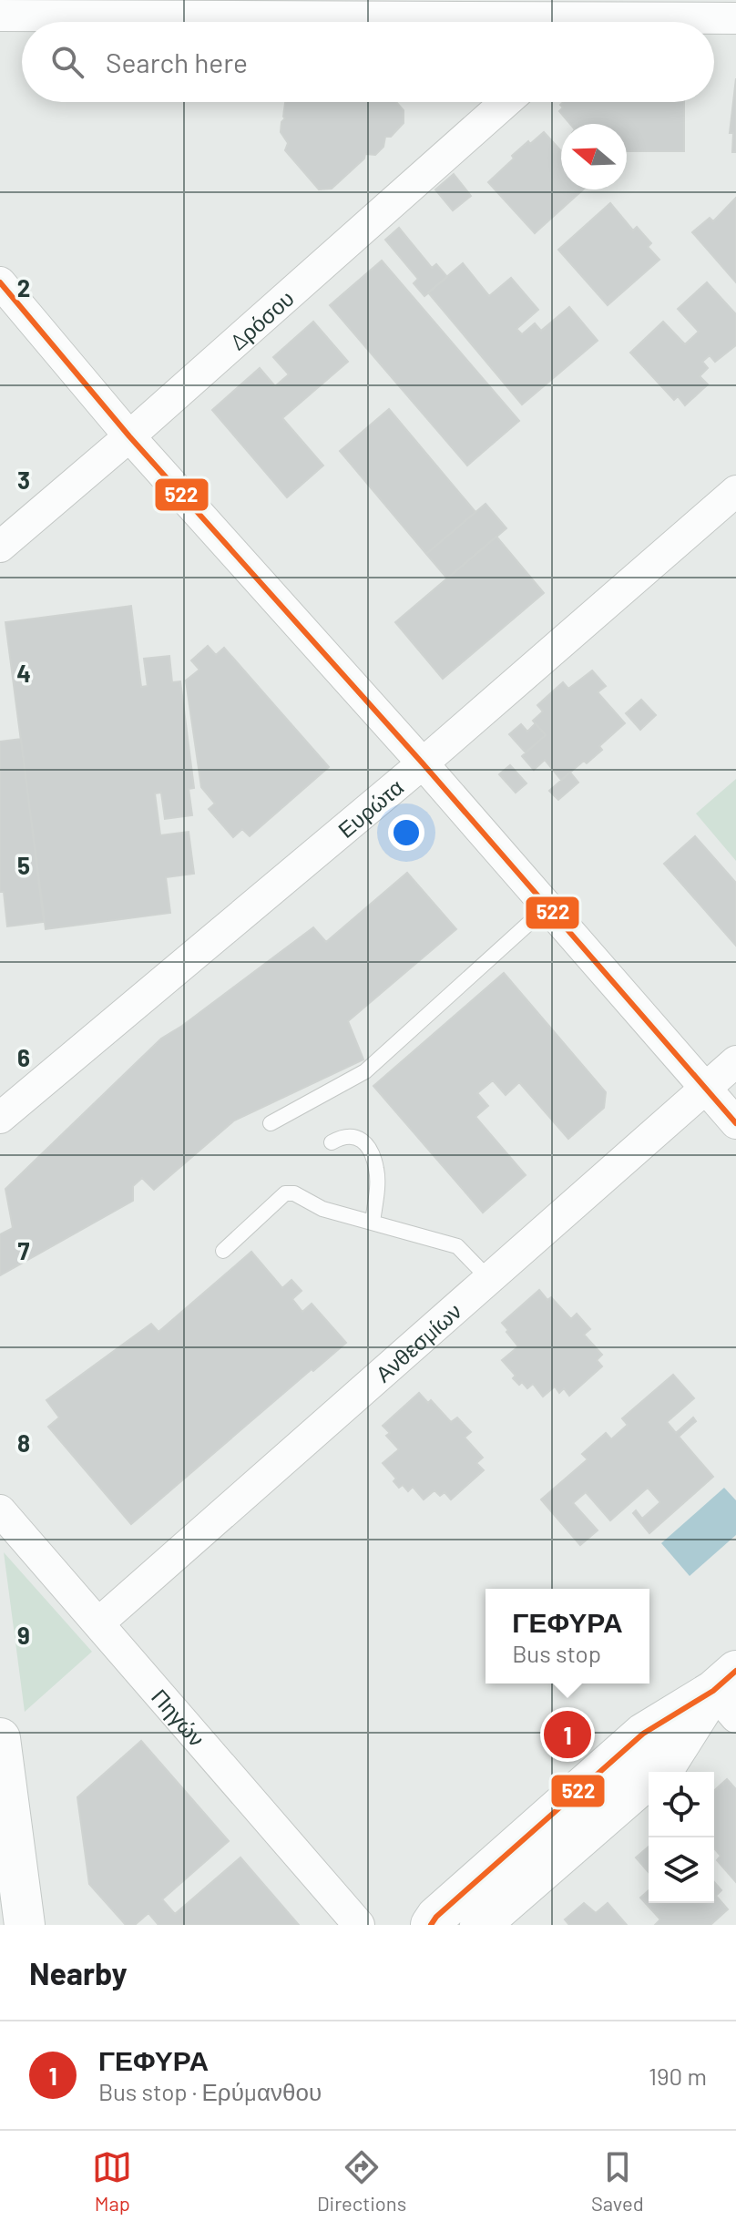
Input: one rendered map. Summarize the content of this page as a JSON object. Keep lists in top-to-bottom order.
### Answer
{
  "streets": {
    "street": [
      "Δρόσου",
      "Ευρώτα",
      "Ανθεσμίων",
      "Πηγών"
    ]
  },
  "crossings": [
    ["Ανθεσμίων", "Πηγών"]
  ],
  "lines": ["transit line 522"],
  "north": "left",
  "page": {
    "search": "Search here",
    "popup": ["ΓΕΦΥΡΑ", "Bus stop"],
    "pins": "1",
    "heading": "Nearby",
    "list": [
      {
        "mark": "1",
        "name": "ΓΕΦΥΡΑ",
        "note": "Bus stop · Ερύμανθου",
        "value": "190 m"
      }
    ],
    "nav": ["Map", "Directions", "Saved"]
  },
  "grid": {
    "rows": [
      "2",
      "3",
      "4",
      "5",
      "6",
      "7",
      "8",
      "9"
    ]
  }
}
